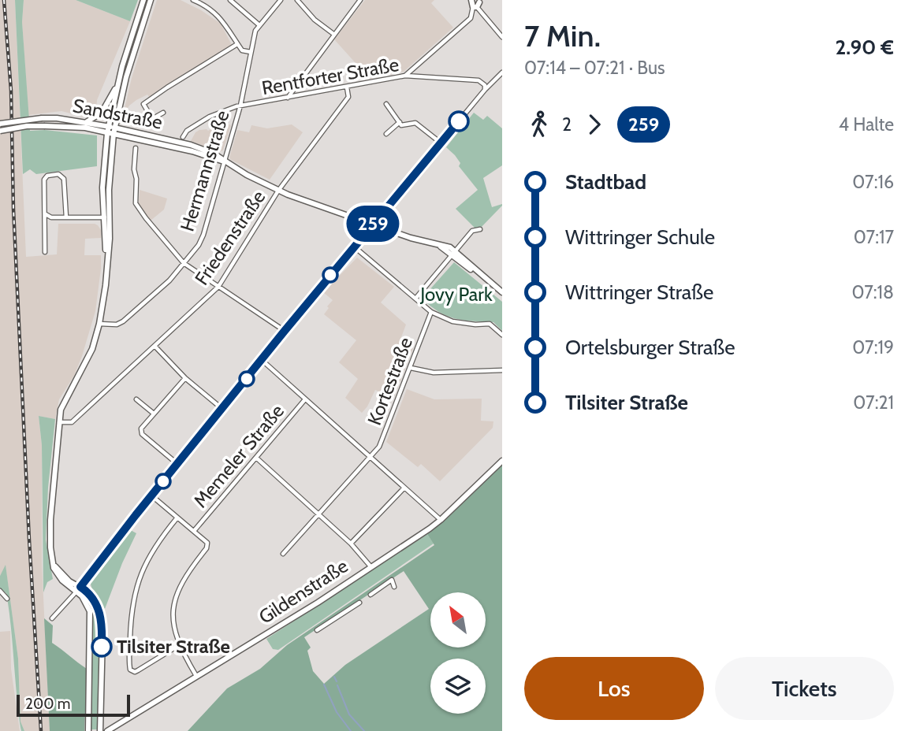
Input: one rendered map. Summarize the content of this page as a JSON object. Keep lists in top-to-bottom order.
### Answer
{
  "streets": {
    "main road": ["Sandstraße", "Gildenstraße"],
    "street": [
      "Rentforter Straße",
      "Hermannstraße",
      "Friedenstraße",
      "Kortestraße",
      "Memeler Straße"
    ]
  },
  "crossings": [
    ["Rentforter Straße", "Hermannstraße"],
    ["Rentforter Straße", "Friedenstraße"],
    ["Sandstraße", "Hermannstraße"],
    ["Sandstraße", "Friedenstraße"]
  ],
  "parks": ["Jovy Park"],
  "places": ["Tilsiter Straße"],
  "lines": ["bus line 259"],
  "scale_bar": "200 m",
  "north": "top left",
  "page": {
    "on_map": "259",
    "heading": ["7 Min.", "07:14 – 07:21 · Bus", "2.90 €"],
    "legs": ["2", "259", "4 Halte"],
    "list": [
      {
        "name": "Stadtbad",
        "value": "07:16"
      },
      {
        "name": "Wittringer Schule",
        "value": "07:17"
      },
      {
        "name": "Wittringer Straße",
        "value": "07:18"
      },
      {
        "name": "Ortelsburger Straße",
        "value": "07:19"
      },
      {
        "name": "Tilsiter Straße",
        "value": "07:21"
      }
    ],
    "buttons": ["Los", "Tickets"],
    "scale": "200 m"
  }
}
